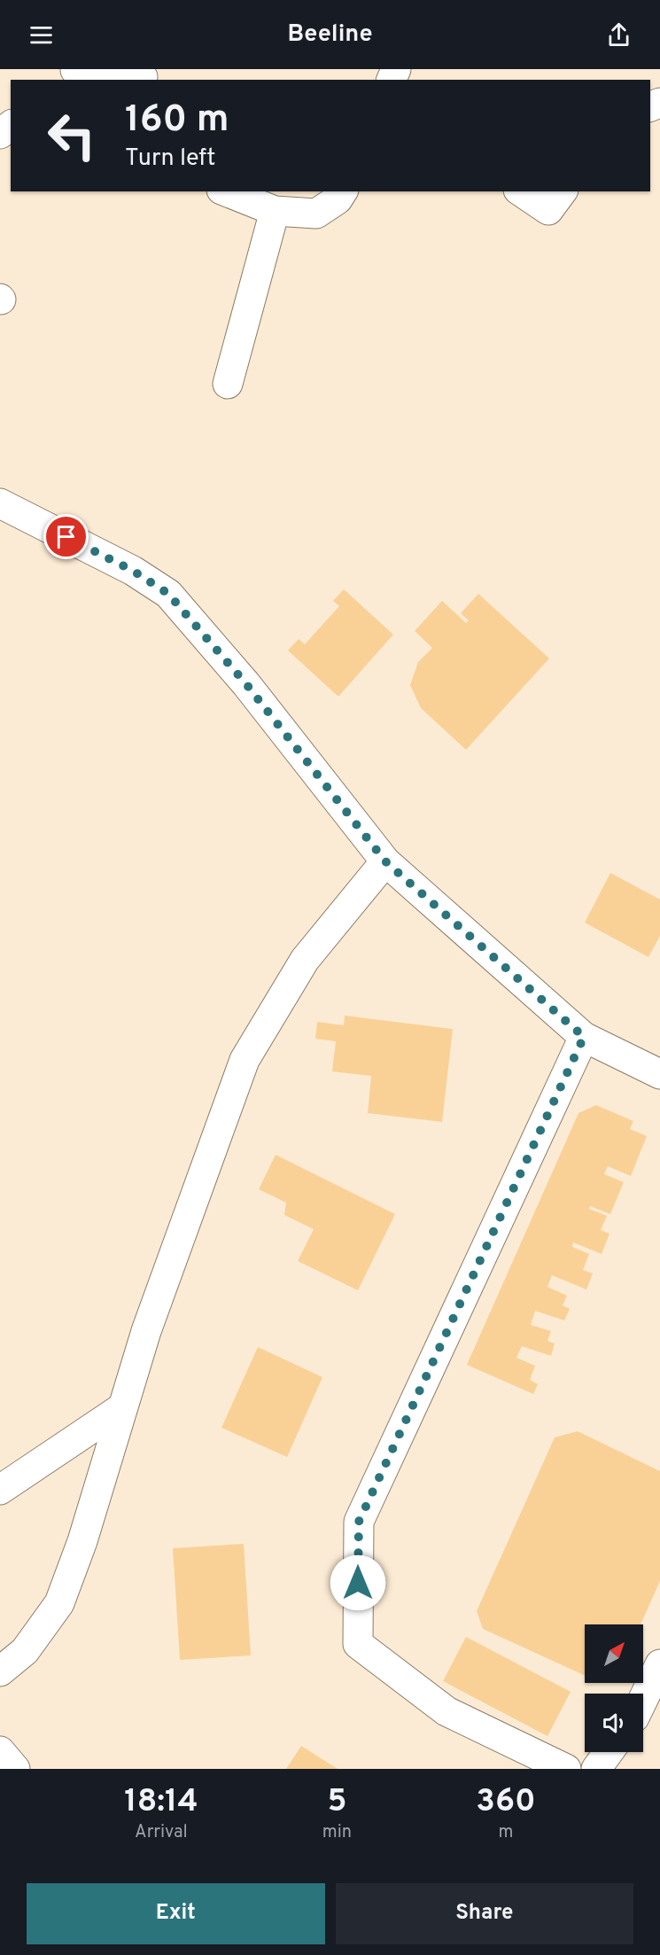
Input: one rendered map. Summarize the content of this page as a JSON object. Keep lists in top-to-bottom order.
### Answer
{
  "north": "top right",
  "page": {
    "header": "Beeline",
    "turn": ["160 m", "Turn left"],
    "eta": [
      "18:14",
      "Arrival",
      "5",
      "min",
      "360",
      "m"
    ],
    "buttons": ["Exit", "Share"]
  }
}
